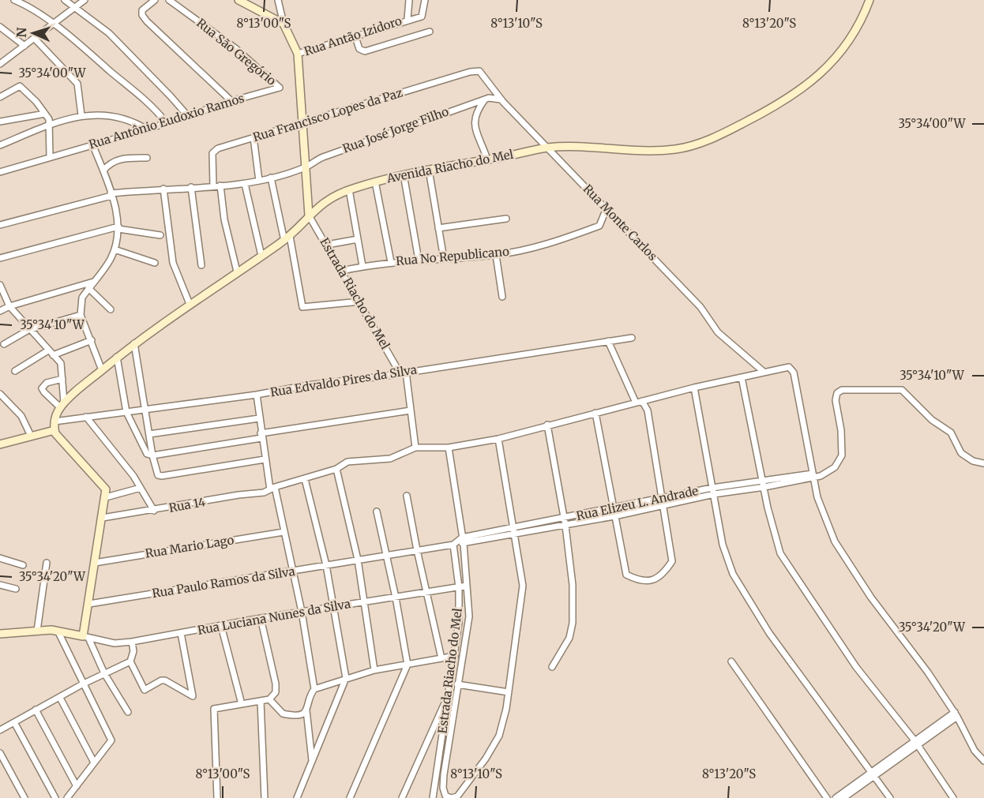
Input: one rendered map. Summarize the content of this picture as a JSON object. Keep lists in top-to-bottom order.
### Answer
{
  "streets": {
    "street": [
      "Rua Antão Izidoro",
      "Rua São Gregório",
      "Rua Francisco Lopes da Paz",
      "Rua Antônio Eudoxio Ramos",
      "Rua José Jorge Filho",
      "Avenida Riacho do Mel",
      "Rua Monte Carlos",
      "Rua No Republicano",
      "Estrada Riacho do Mel",
      "Rua Edvaldo Pires da Silva",
      "Rua Elizeu L. Andrade",
      "Rua 14",
      "Rua Mario Lago",
      "Rua Paulo Ramos da Silva",
      "Rua Luciana Nunes da Silva"
    ]
  },
  "crossings": [
    ["Rua São Gregório", "Rua Antônio Eudoxio Ramos"],
    ["Rua Francisco Lopes da Paz", "Rua José Jorge Filho"],
    ["Rua Francisco Lopes da Paz", "Rua Monte Carlos"],
    ["Rua José Jorge Filho", "Rua Monte Carlos"],
    ["Avenida Riacho do Mel", "Rua Monte Carlos"],
    ["Avenida Riacho do Mel", "Estrada Riacho do Mel"],
    ["Avenida Riacho do Mel", "Rua Edvaldo Pires da Silva"],
    ["Rua Monte Carlos", "Rua No Republicano"],
    ["Rua No Republicano", "Estrada Riacho do Mel"],
    ["Estrada Riacho do Mel", "Rua Edvaldo Pires da Silva"],
    ["Estrada Riacho do Mel", "Rua Elizeu L. Andrade"],
    ["Estrada Riacho do Mel", "Rua 14"],
    ["Estrada Riacho do Mel", "Rua Paulo Ramos da Silva"],
    ["Estrada Riacho do Mel", "Rua Luciana Nunes da Silva"],
    ["Rua Elizeu L. Andrade", "Rua Paulo Ramos da Silva"]
  ],
  "north": "left",
  "coordinates": [
    "8°13'00\"S",
    "8°13'10\"S",
    "8°13'20\"S",
    "35°34'00\"W",
    "35°34'10\"W",
    "35°34'20\"W"
  ]
}
